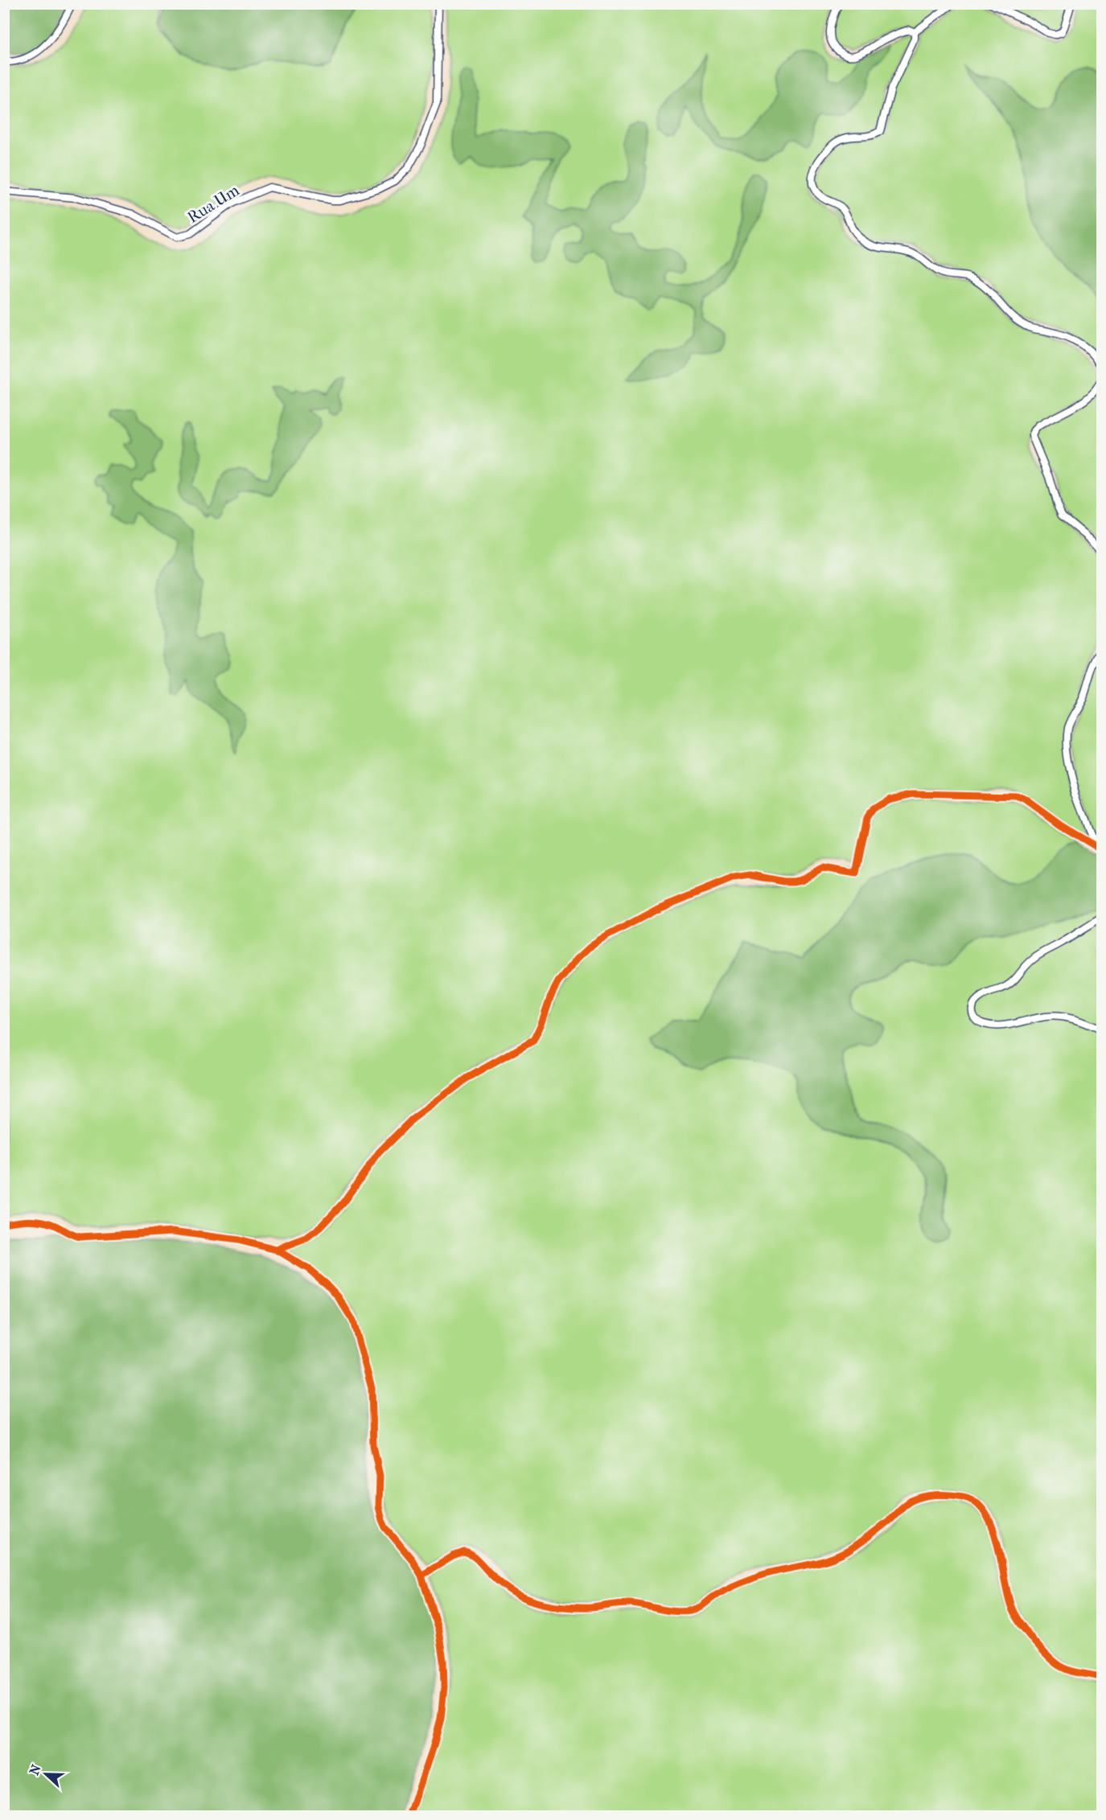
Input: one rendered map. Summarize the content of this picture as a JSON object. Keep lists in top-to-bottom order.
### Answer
{
  "streets": {
    "street": ["Rua Um"]
  },
  "north": "left"
}
